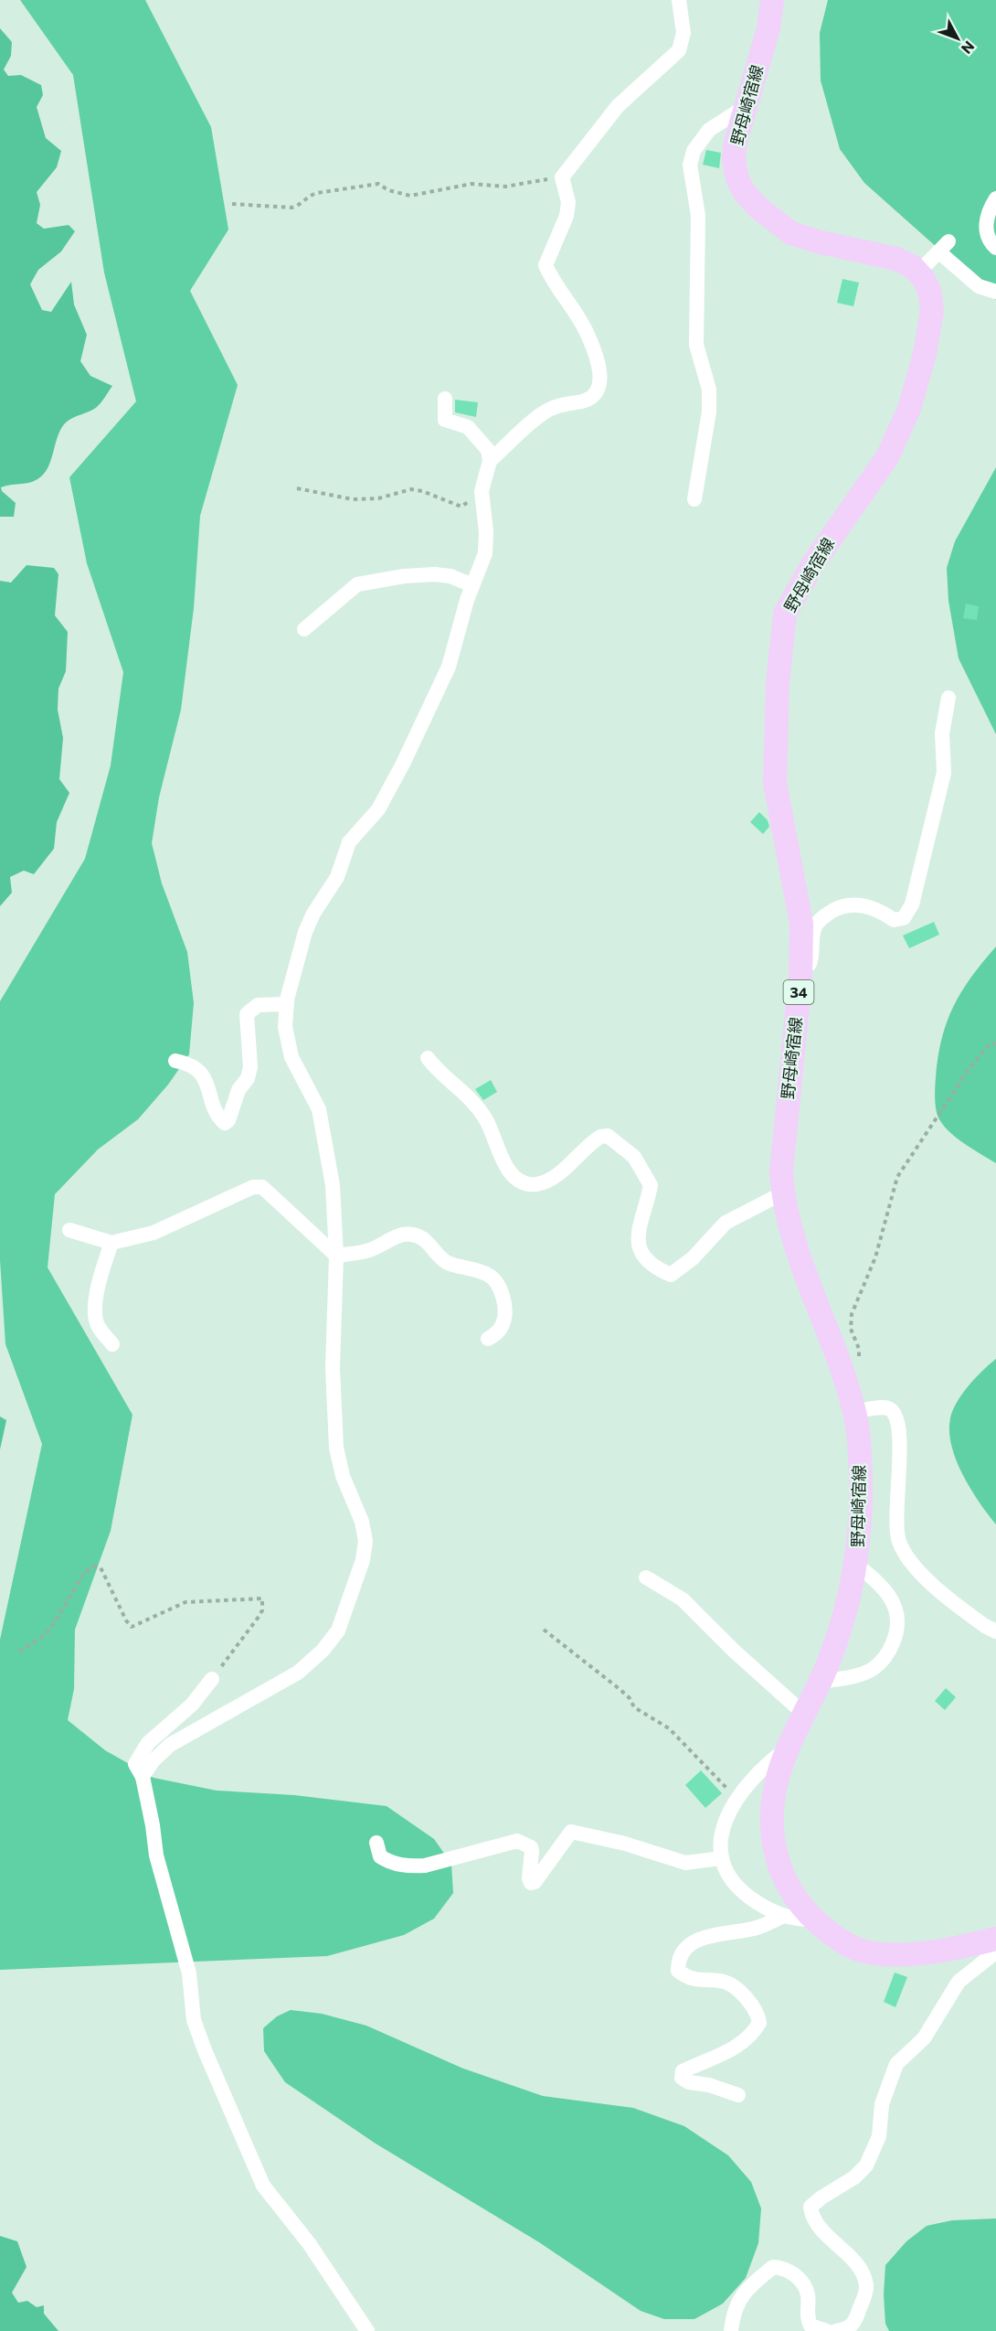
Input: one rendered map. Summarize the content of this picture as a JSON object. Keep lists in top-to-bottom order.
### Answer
{
  "streets": {
    "main road": ["野母崎宿線", "34"]
  },
  "north": "bottom right"
}
